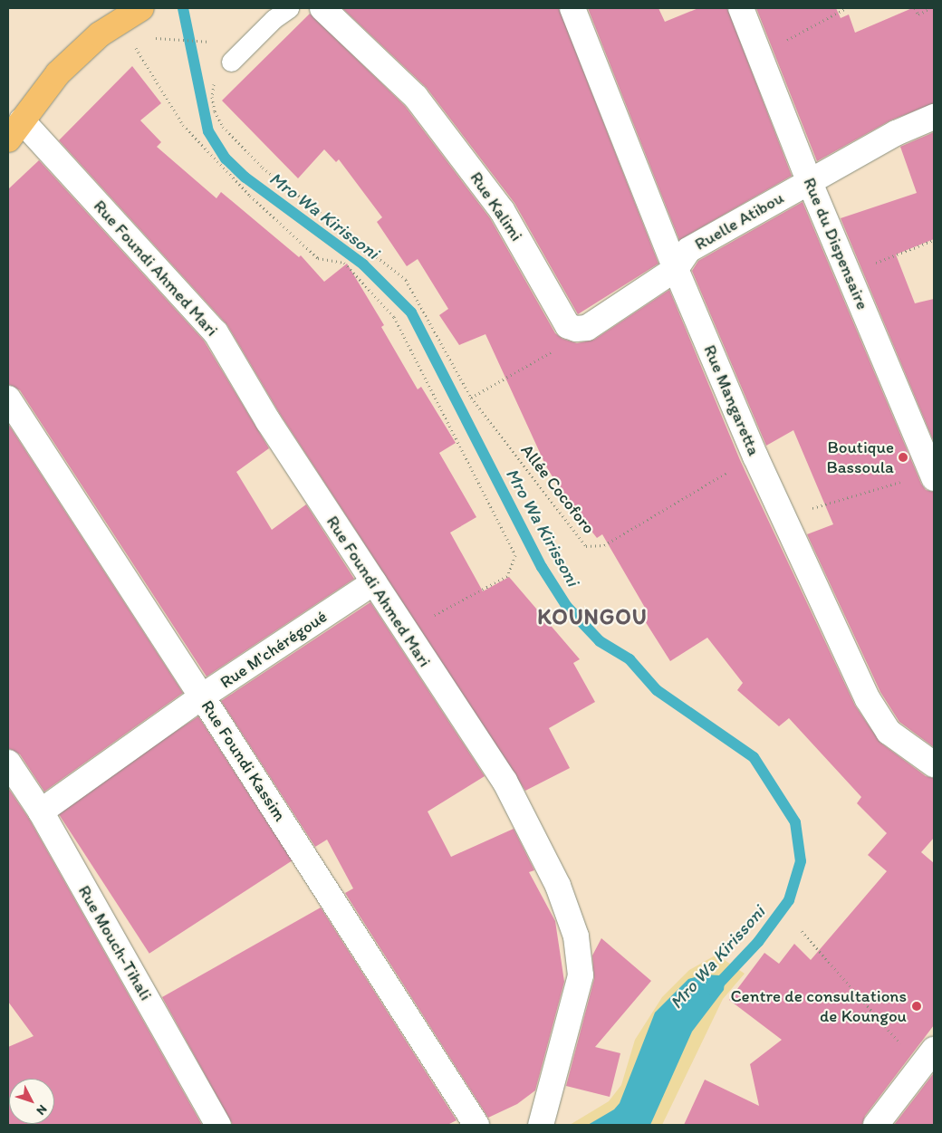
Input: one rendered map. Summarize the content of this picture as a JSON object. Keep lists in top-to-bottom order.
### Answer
{
  "streets": {
    "street": [
      "Rue Kalimi",
      "Ruelle Atibou",
      "Rue du Dispensaire",
      "Rue Foundi Ahmed Mari",
      "Rue Mangaretta",
      "Rue M'chérégoué",
      "Rue Foundi Kassim",
      "Rue Mouch-Tihali"
    ],
    "path": ["Allée Cocoforo"]
  },
  "crossings": [
    ["Ruelle Atibou", "Rue du Dispensaire"],
    ["Ruelle Atibou", "Rue Mangaretta"],
    ["Rue Foundi Ahmed Mari", "Rue M'chérégoué"],
    ["Rue Mangaretta", "Allée Cocoforo"],
    ["Rue M'chérégoué", "Rue Foundi Kassim"],
    ["Rue M'chérégoué", "Rue Mouch-Tihali"]
  ],
  "districts": ["KOUNGOU"],
  "water": ["Mro Wa Kirissoni"],
  "places": ["Boutique Bassoula", "Centre de consultations de Koungou"],
  "north": "bottom right"
}
